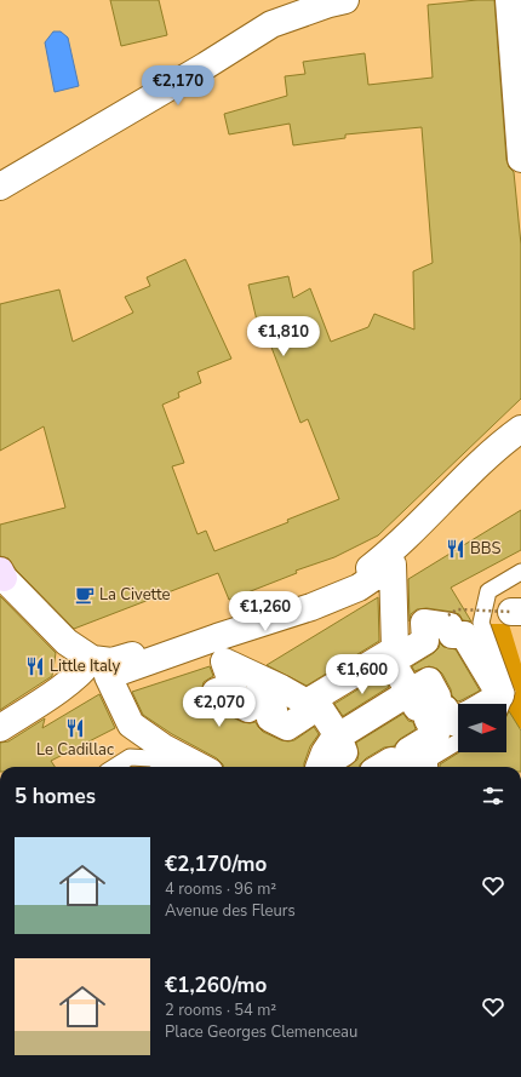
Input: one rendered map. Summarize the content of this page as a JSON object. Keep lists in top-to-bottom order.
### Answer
{
  "places": {
    "restaurant": ["BBS", "Little Italy", "Le Cadillac"],
    "cafe": ["La Civette"]
  },
  "north": "right",
  "page": {
    "price": [
      "€2,170",
      "€1,810",
      "€1,260",
      "€1,600",
      "€2,070"
    ],
    "heading": "5 homes",
    "list": [
      {
        "name": "€2,170/mo",
        "note": "4 rooms · 96 m² · Avenue des Fleurs"
      },
      {
        "name": "€1,260/mo",
        "note": "2 rooms · 54 m² · Place Georges Clemenceau"
      }
    ]
  }
}
